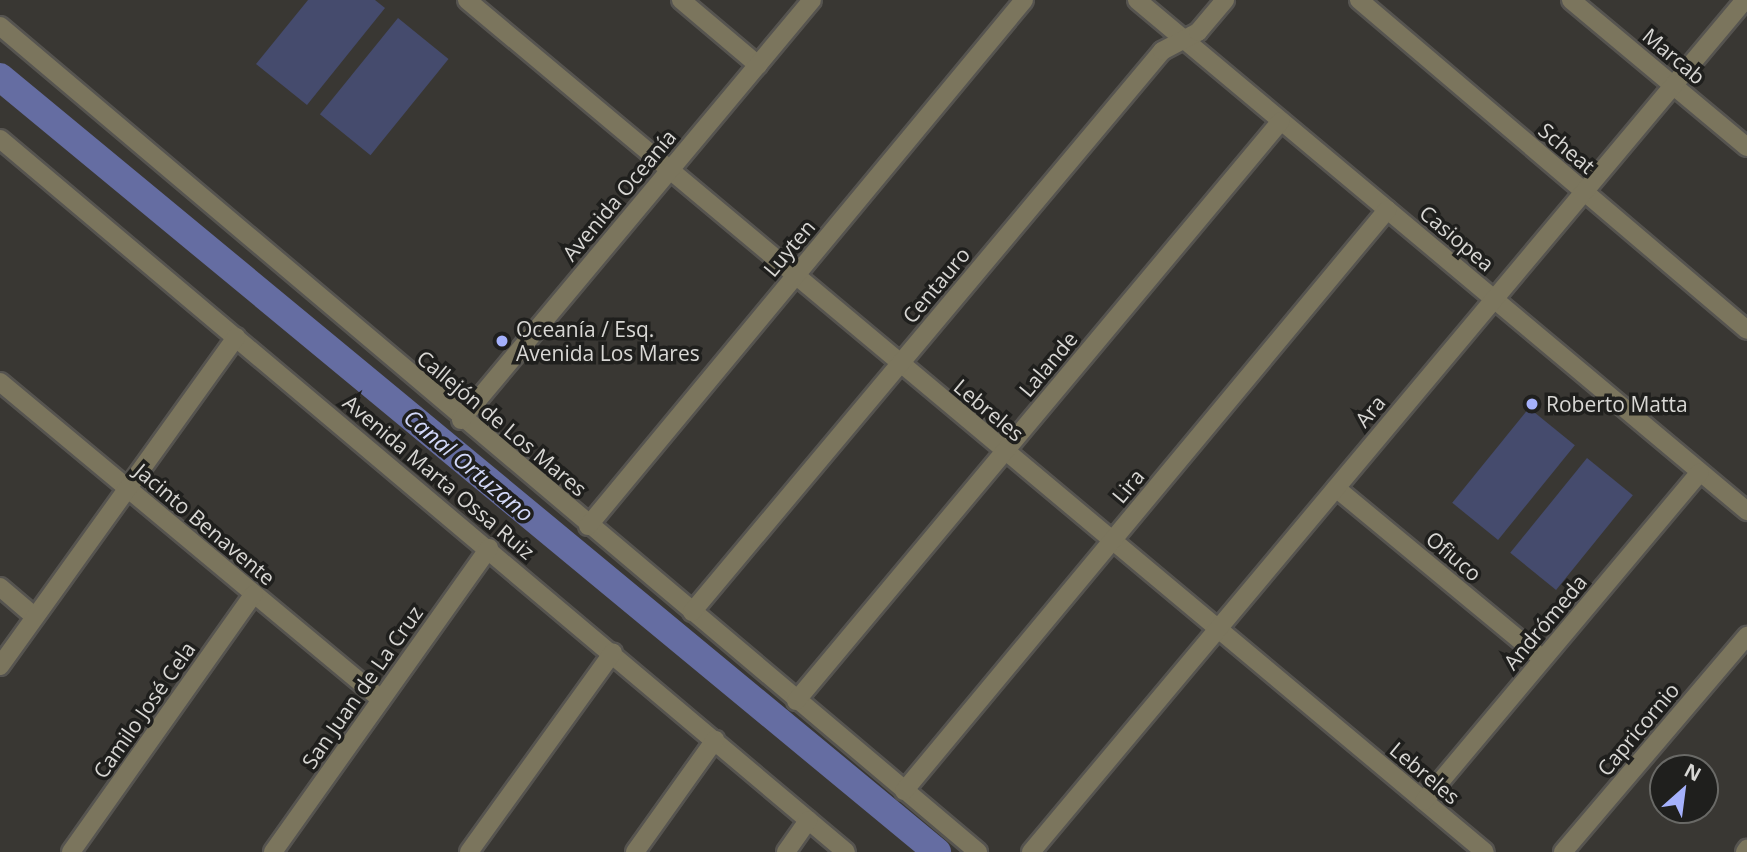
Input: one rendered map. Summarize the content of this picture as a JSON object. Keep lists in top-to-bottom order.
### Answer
{
  "streets": {
    "street": [
      "Marcab",
      "Scheat",
      "Avenida Oceanía",
      "Casiopea",
      "Luyten",
      "Centauro",
      "Lalande",
      "Lebreles",
      "Ara",
      "Callejón de Los Mares",
      "Avenida Marta Ossa Ruiz",
      "Lira",
      "Jacinto Benavente",
      "Ofiuco",
      "Andrómeda",
      "San Juan de La Cruz",
      "Camilo José Cela",
      "Capricornio"
    ]
  },
  "crossings": [
    ["Marcab", "Ara"],
    ["Scheat", "Ara"],
    ["Avenida Oceanía", "Lebreles"],
    ["Avenida Oceanía", "Callejón de Los Mares"],
    ["Casiopea", "Centauro"],
    ["Casiopea", "Lalande"],
    ["Casiopea", "Ara"],
    ["Casiopea", "Lira"],
    ["Casiopea", "Andrómeda"],
    ["Luyten", "Lebreles"],
    ["Luyten", "Callejón de Los Mares"],
    ["Centauro", "Lebreles"],
    ["Centauro", "Callejón de Los Mares"],
    ["Lalande", "Lebreles"],
    ["Lalande", "Callejón de Los Mares"],
    ["Lebreles", "Ara"],
    ["Lebreles", "Lira"],
    ["Lebreles", "Andrómeda"],
    ["Ara", "Ofiuco"],
    ["Callejón de Los Mares", "Lira"],
    ["Avenida Marta Ossa Ruiz", "San Juan de La Cruz"],
    ["Jacinto Benavente", "San Juan de La Cruz"],
    ["Jacinto Benavente", "Camilo José Cela"],
    ["Ofiuco", "Andrómeda"]
  ],
  "water": ["Canal Ortuzano"],
  "places": ["Oceanía / Esq. Avenida Los Mares", "Roberto Matta"],
  "north": "top right"
}
